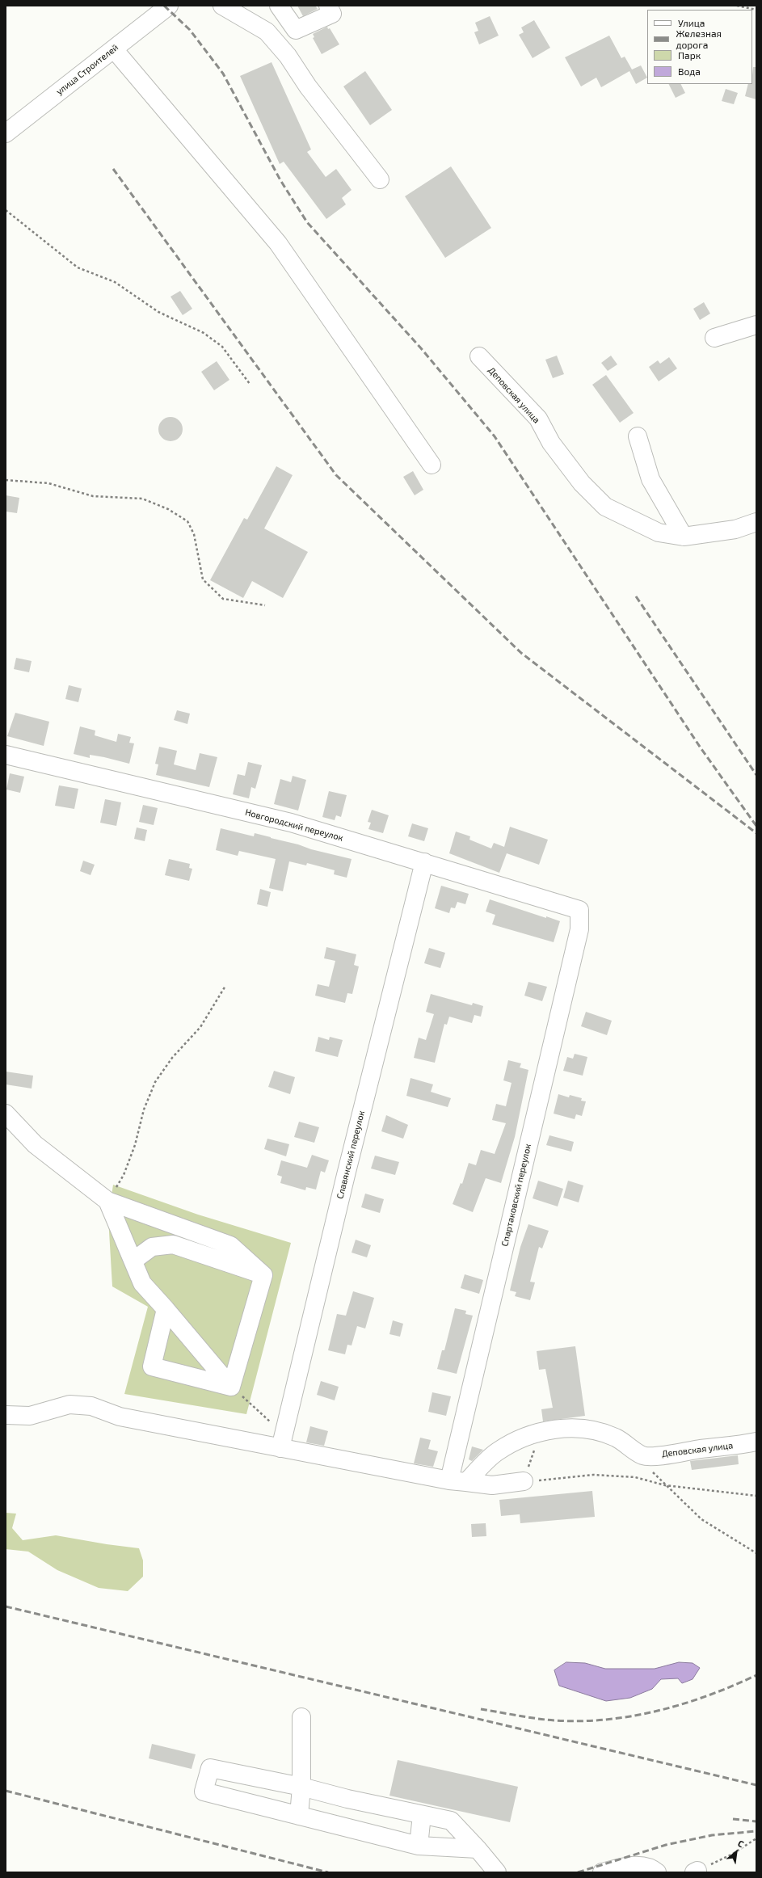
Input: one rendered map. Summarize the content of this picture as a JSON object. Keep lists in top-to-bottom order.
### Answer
{
  "streets": {
    "street": [
      "улица Строителей",
      "Деповская улица",
      "Новгородский переулок",
      "Славянский переулок",
      "Спартаковский переулок"
    ]
  },
  "crossings": [
    ["Новгородский переулок", "Славянский переулок"],
    ["Новгородский переулок", "Спартаковский переулок"]
  ],
  "legend": [
    "Улица",
    "Железная дорога",
    "Парк",
    "Вода"
  ],
  "north": "top right"
}
